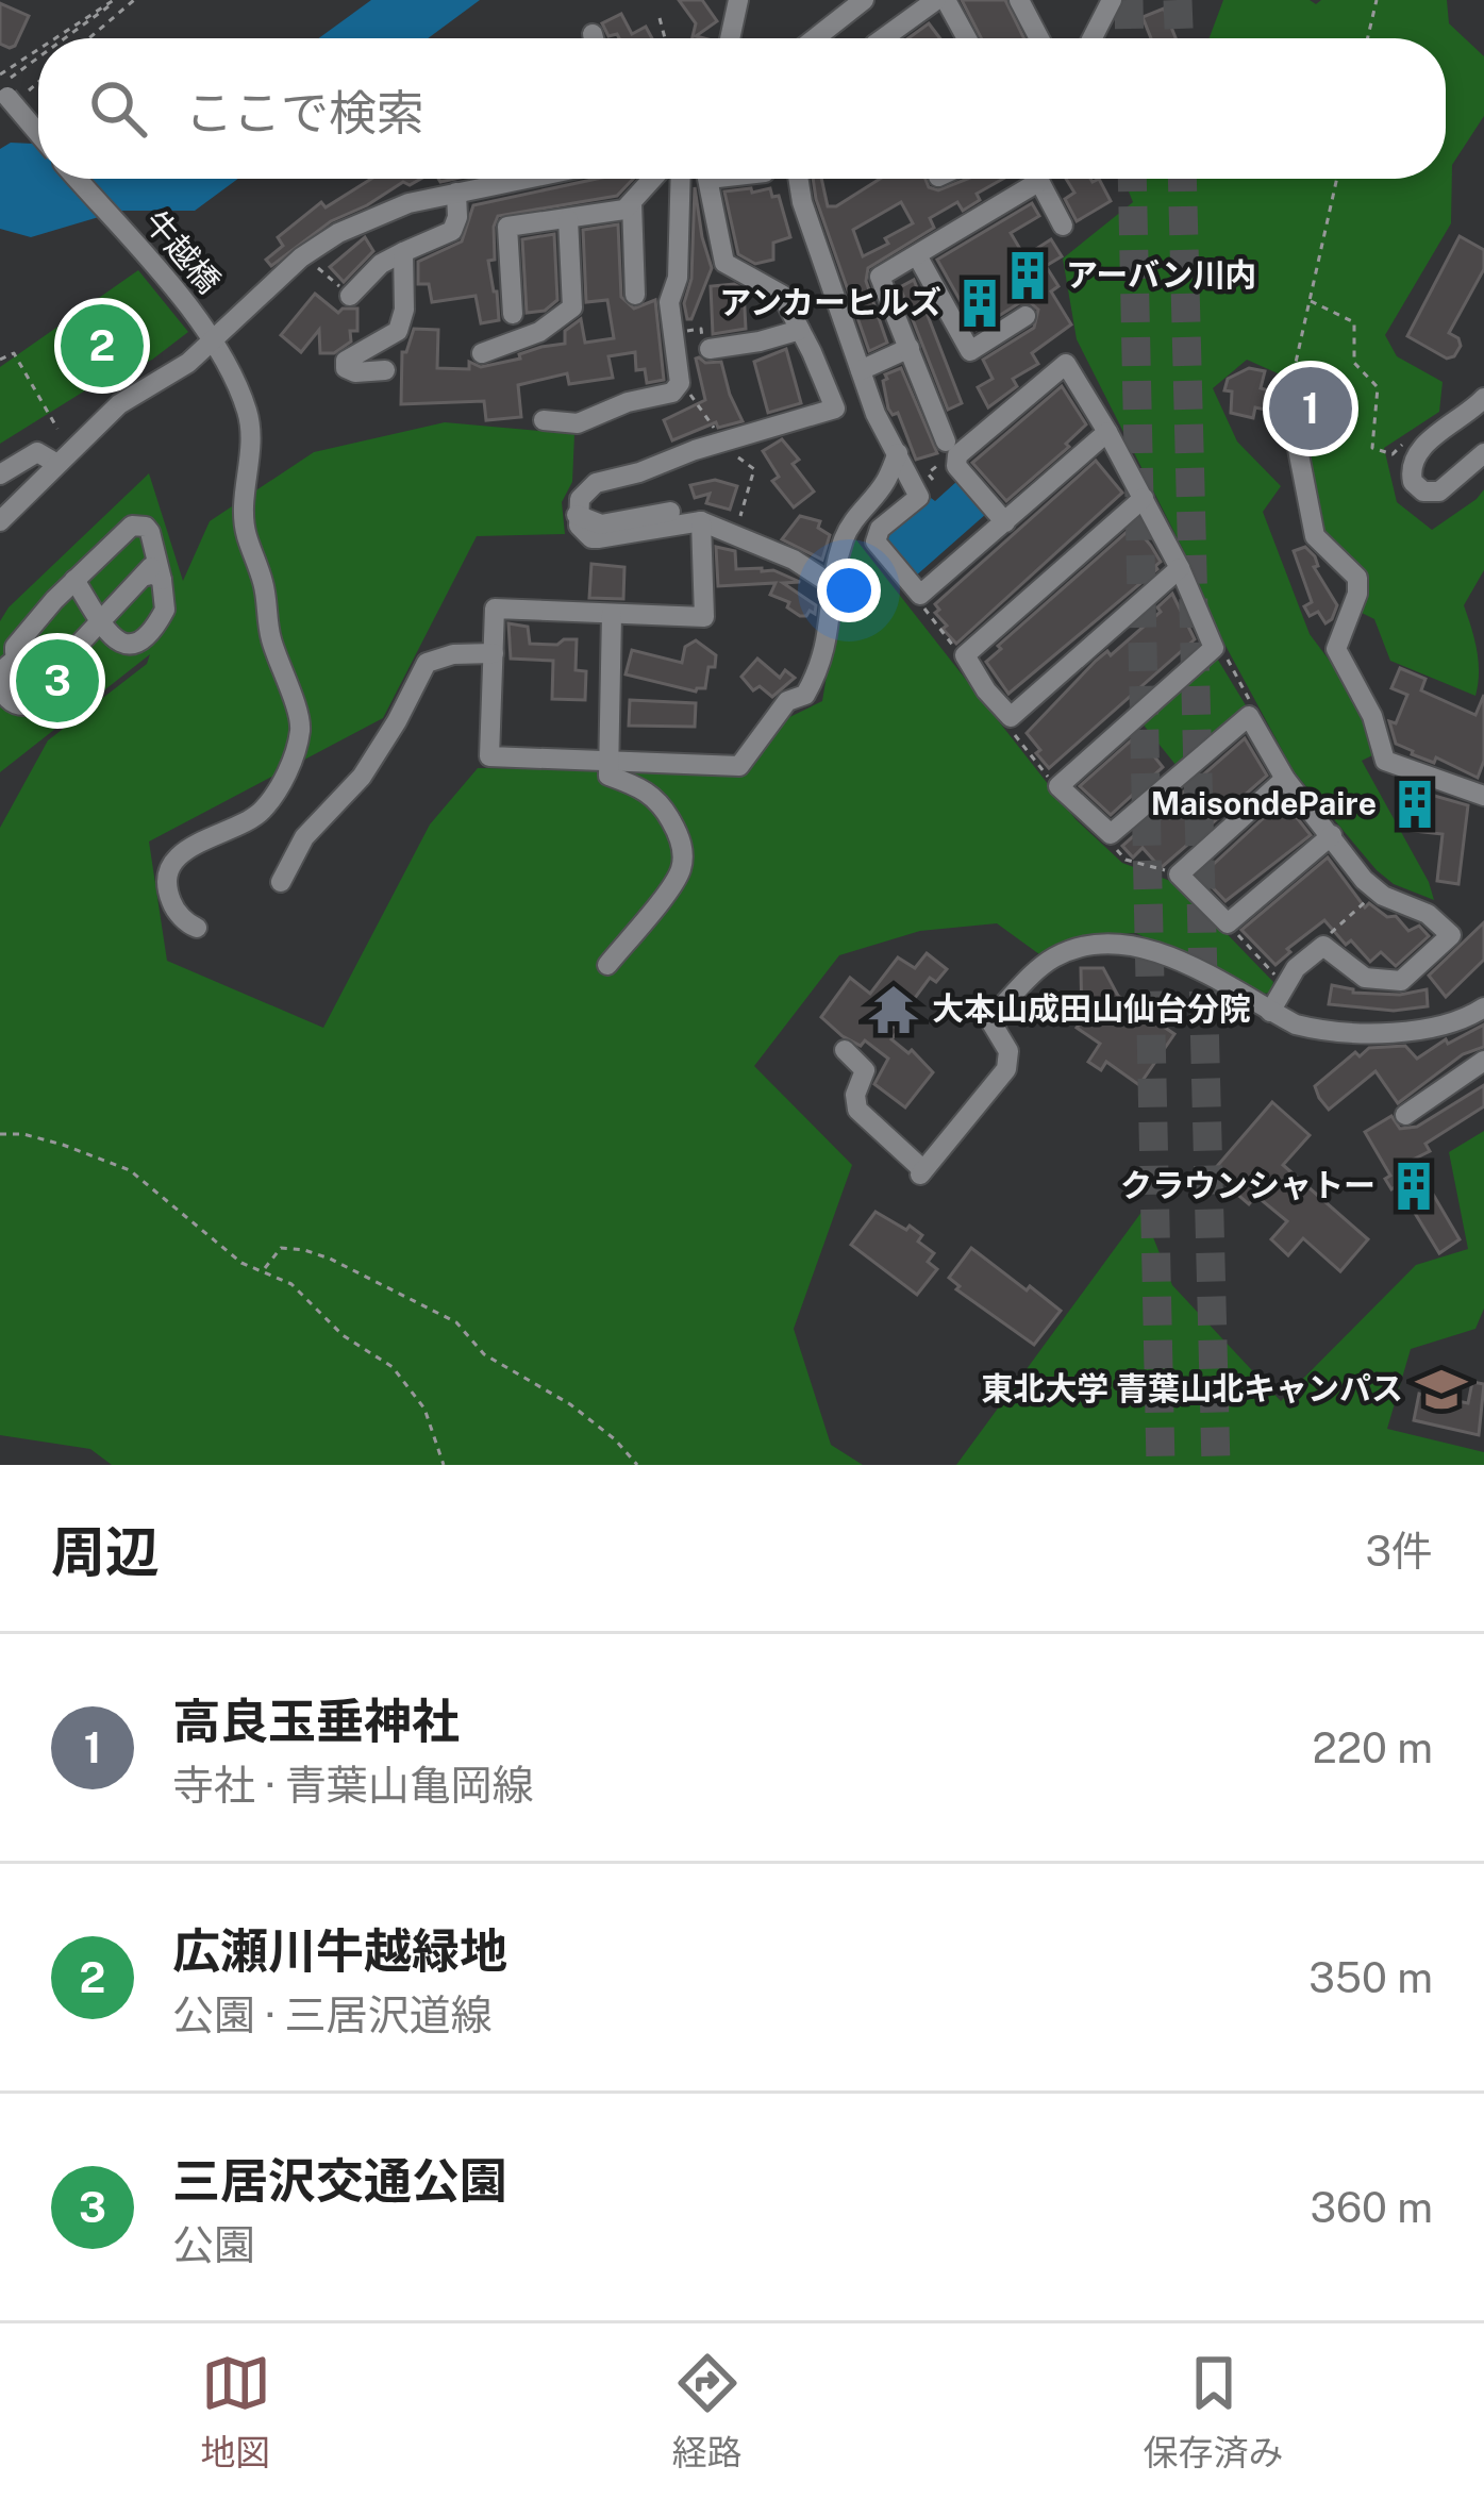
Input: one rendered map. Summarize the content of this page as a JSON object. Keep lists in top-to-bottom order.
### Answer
{
  "streets": {
    "street": ["牛越橋"]
  },
  "places": {
    "building": [
      "アーバン川内",
      "アンカーヒルズ",
      "MaisondePaire",
      "クラウンシャトー"
    ],
    "temple": ["大本山成田山仙台分院"],
    "school or university": ["東北大学 青葉山北キャンパス"]
  },
  "page": {
    "search": "ここで検索",
    "pins": ["2", "1", "3"],
    "heading": ["周辺", "3件"],
    "list": [
      {
        "mark": "1",
        "name": "高良玉垂神社",
        "note": "寺社 · 青葉山亀岡線",
        "value": "220 m"
      },
      {
        "mark": "2",
        "name": "広瀬川牛越緑地",
        "note": "公園 · 三居沢道線",
        "value": "350 m"
      },
      {
        "mark": "3",
        "name": "三居沢交通公園",
        "note": "公園",
        "value": "360 m"
      }
    ],
    "nav": ["地図", "経路", "保存済み"]
  }
}
